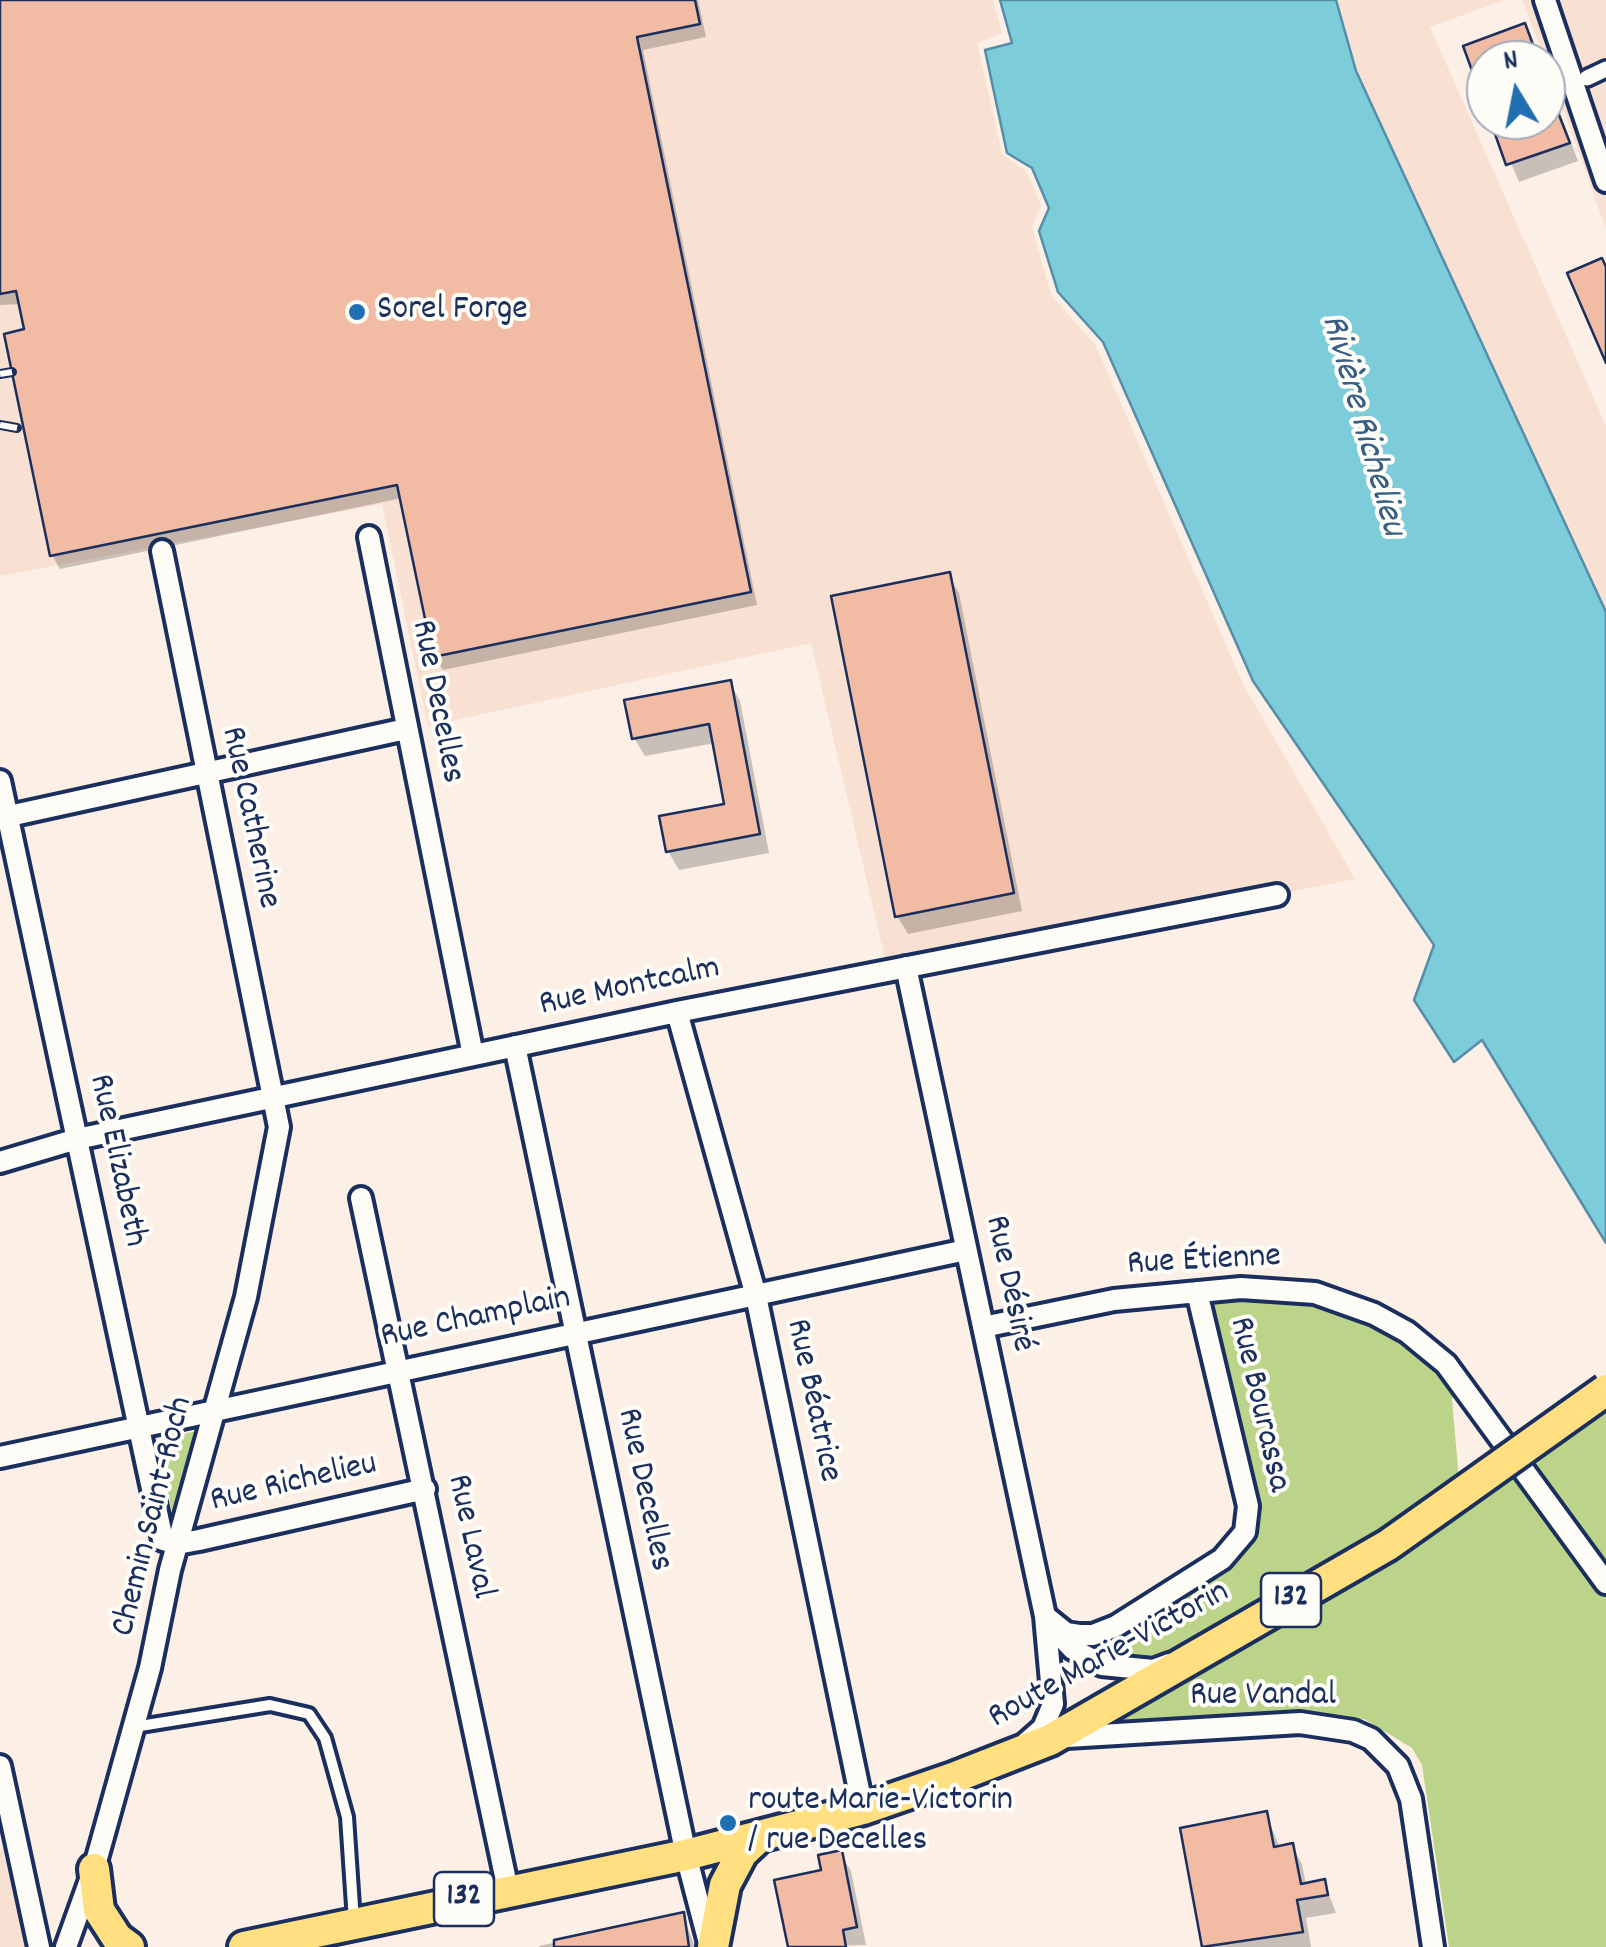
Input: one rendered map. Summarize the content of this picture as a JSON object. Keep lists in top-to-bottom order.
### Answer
{
  "streets": {
    "main road": ["132", "Route Marie-Victorin"],
    "street": [
      "Rue Decelles",
      "Rue Catherine",
      "Rue Montcalm",
      "Rue Elizabeth",
      "Rue Étienne",
      "Rue Désiré",
      "Rue Champlain",
      "Rue Béatrice",
      "Rue Bourassa",
      "Rue Richelieu",
      "Chemin Saint-Roch",
      "Rue Laval",
      "Rue Vandal"
    ]
  },
  "crossings": [
    ["Rue Decelles", "Rue Montcalm"],
    ["Rue Decelles", "Rue Champlain"],
    ["Rue Decelles", "Route Marie-Victorin"],
    ["Rue Catherine", "Rue Montcalm"],
    ["Rue Catherine", "Chemin Saint-Roch"],
    ["Rue Montcalm", "Rue Elizabeth"],
    ["Rue Montcalm", "Rue Désiré"],
    ["Rue Montcalm", "Rue Béatrice"],
    ["Rue Montcalm", "Chemin Saint-Roch"],
    ["Rue Elizabeth", "Rue Champlain"],
    ["Rue Elizabeth", "Rue Richelieu"],
    ["Rue Elizabeth", "Chemin Saint-Roch"],
    ["Rue Étienne", "Rue Désiré"],
    ["Rue Étienne", "Rue Bourassa"],
    ["Rue Désiré", "Rue Champlain"],
    ["Rue Désiré", "Rue Bourassa"],
    ["Rue Désiré", "Route Marie-Victorin"],
    ["Rue Champlain", "Rue Béatrice"],
    ["Rue Champlain", "Chemin Saint-Roch"],
    ["Rue Champlain", "Rue Laval"],
    ["Rue Béatrice", "Route Marie-Victorin"],
    ["Rue Richelieu", "Chemin Saint-Roch"],
    ["Rue Richelieu", "Rue Laval"],
    ["Rue Laval", "Route Marie-Victorin"],
    ["Route Marie-Victorin", "Rue Vandal"]
  ],
  "water": ["Rivière Richelieu"],
  "places": ["Sorel Forge", "route Marie-Victorin / rue Decelles"],
  "north": "top"
}
